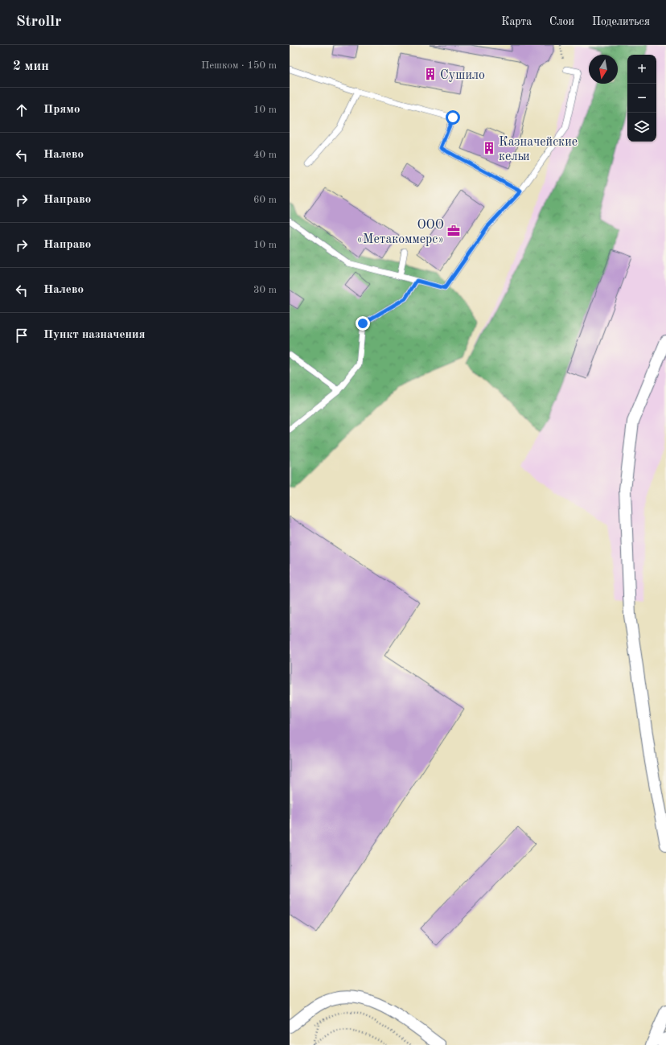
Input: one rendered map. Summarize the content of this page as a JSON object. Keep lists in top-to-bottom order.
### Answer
{
  "places": {
    "building": ["Сушило", "Казначейские кельи"],
    "office": ["ООО «Метакоммерс»"]
  },
  "north": "bottom",
  "page": {
    "header": "Strollr",
    "nav": ["Карта", "Слои", "Поделиться"],
    "heading": ["2 мин", "Пешком · 150 m"],
    "map_buttons": ["+", "−"],
    "list": [
      ["Прямо", "10 m"],
      ["Налево", "40 m"],
      ["Направо", "60 m"],
      ["Направо", "10 m"],
      ["Налево", "30 m"],
      "Пункт назначения"
    ]
  }
}
